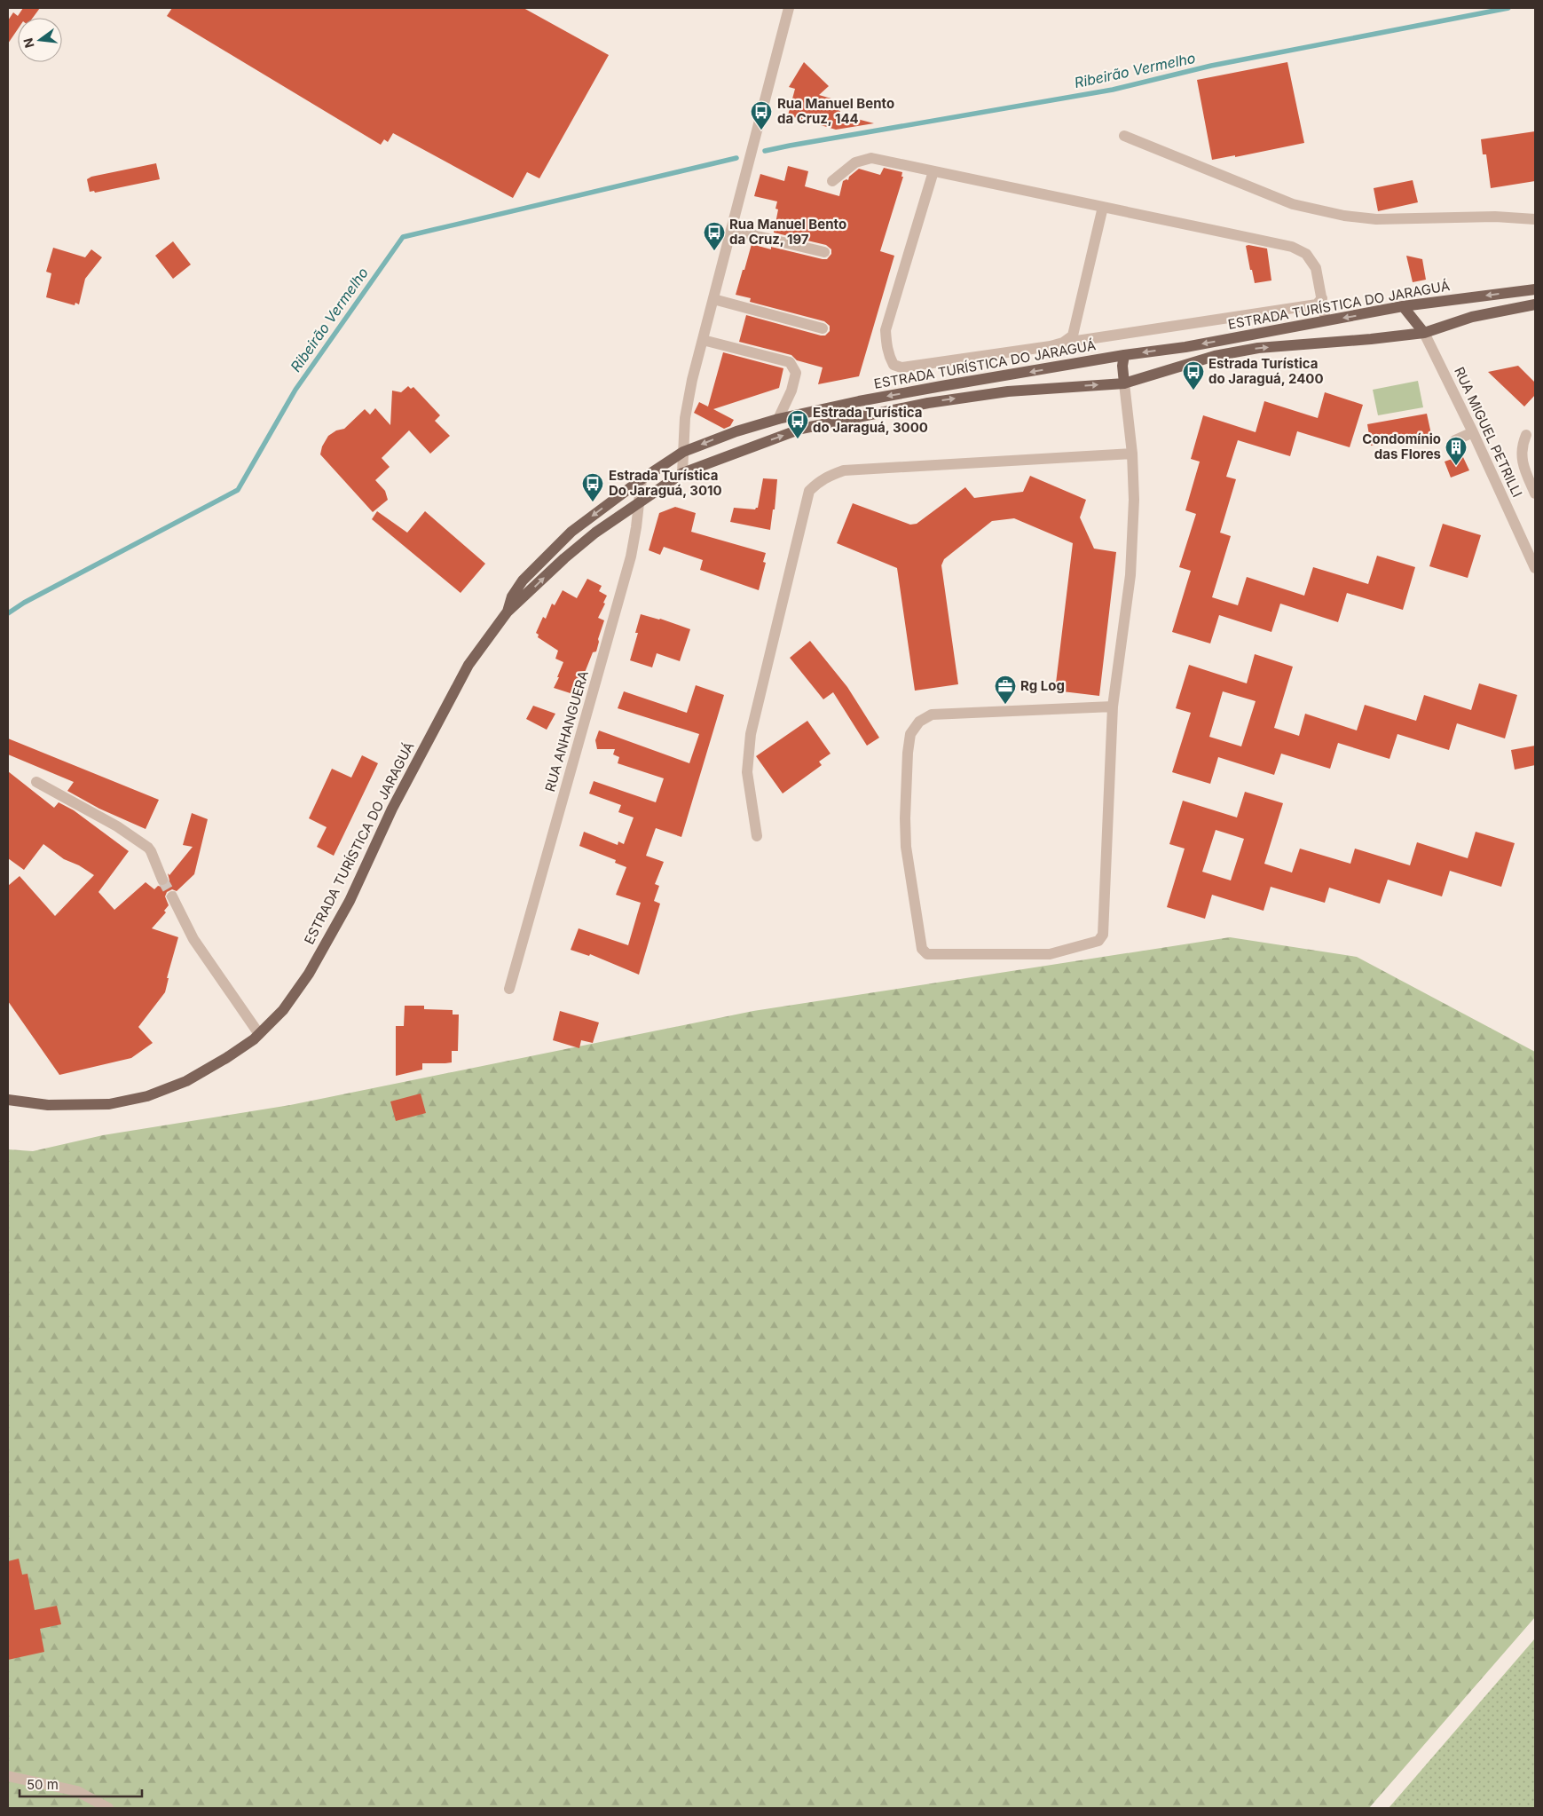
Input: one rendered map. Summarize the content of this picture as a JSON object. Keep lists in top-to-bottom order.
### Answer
{
  "streets": {
    "main road": ["ESTRADA TURÍSTICA DO JARAGUÁ"],
    "street": ["RUA MIGUEL PETRILLI", "RUA ANHANGUERA"]
  },
  "crossings": [
    ["ESTRADA TURÍSTICA DO JARAGUÁ", "RUA MIGUEL PETRILLI"],
    ["ESTRADA TURÍSTICA DO JARAGUÁ", "RUA ANHANGUERA"]
  ],
  "water": ["Ribeirão Vermelho"],
  "places": {
    "bus stop": [
      "Rua Manuel Bento da Cruz, 144",
      "Rua Manuel Bento da Cruz, 197",
      "Estrada Turística do Jaraguá, 2400",
      "Estrada Turística do Jaraguá, 3000",
      "Estrada Turística Do Jaraguá, 3010"
    ],
    "building": ["Condomínio das Flores"],
    "office": ["Rg Log"]
  },
  "scale_bar": "50 m",
  "north": "left"
}
